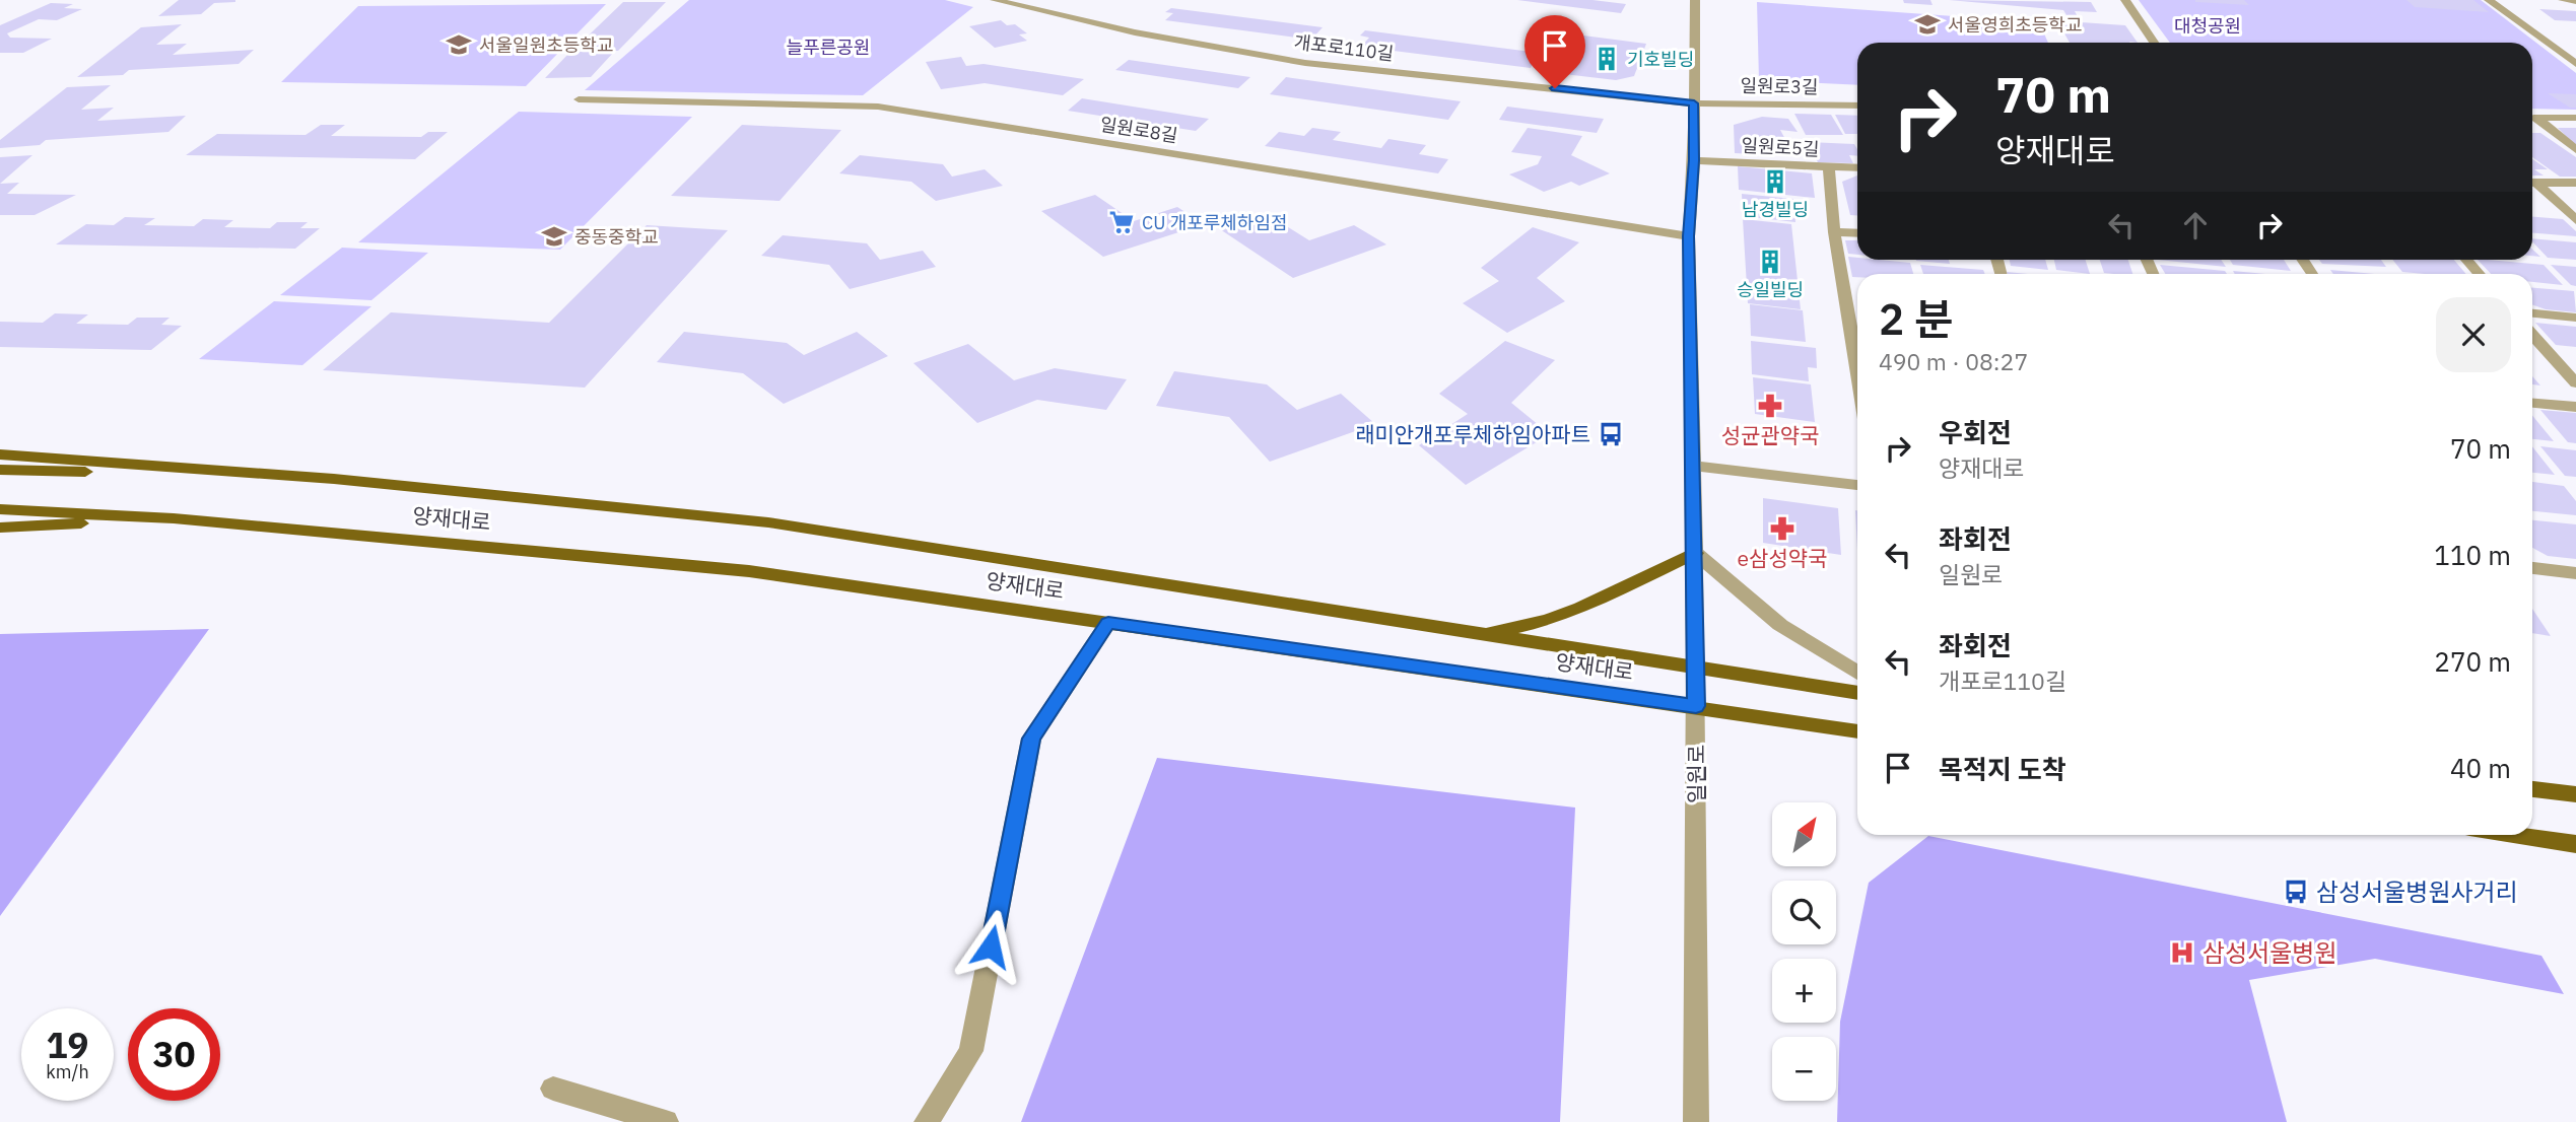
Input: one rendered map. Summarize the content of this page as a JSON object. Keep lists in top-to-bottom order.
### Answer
{
  "streets": {
    "main road": ["양재대로"],
    "street": [
      "개포로110길",
      "일원로3길",
      "일원로8길",
      "일원로5길",
      "일원로"
    ]
  },
  "crossings": [
    ["개포로110길", "일원로3길"],
    ["개포로110길", "일원로"],
    ["일원로3길", "일원로"],
    ["일원로8길", "일원로"],
    ["일원로5길", "일원로"],
    ["양재대로", "일원로"]
  ],
  "parks": ["대청공원", "늘푸른공원"],
  "places": {
    "school or university": ["서울영희초등학교", "서울일원초등학교", "중동중학교"],
    "building": ["기호빌딩", "남경빌딩", "승일빌딩"],
    "supermarket": ["CU 개포루체하임점"],
    "pharmacy": ["성균관약국", "e삼성약국"],
    "bus stop": ["래미안개포루체하임아파트", "삼성서울병원사거리"],
    "hospital": ["삼성서울병원"]
  },
  "north": "top right",
  "page": {
    "turn": ["70 m", "양재대로"],
    "heading": ["2 분", "490 m · 08:27"],
    "list": [
      {
        "name": "우회전",
        "note": "양재대로",
        "value": "70 m"
      },
      {
        "name": "좌회전",
        "note": "일원로",
        "value": "110 m"
      },
      {
        "name": "좌회전",
        "note": "개포로110길",
        "value": "270 m"
      },
      {
        "name": "목적지 도착",
        "value": "40 m"
      }
    ],
    "map_buttons": ["+", "−"],
    "speed": "19 km/h",
    "limit": "30"
  }
}
